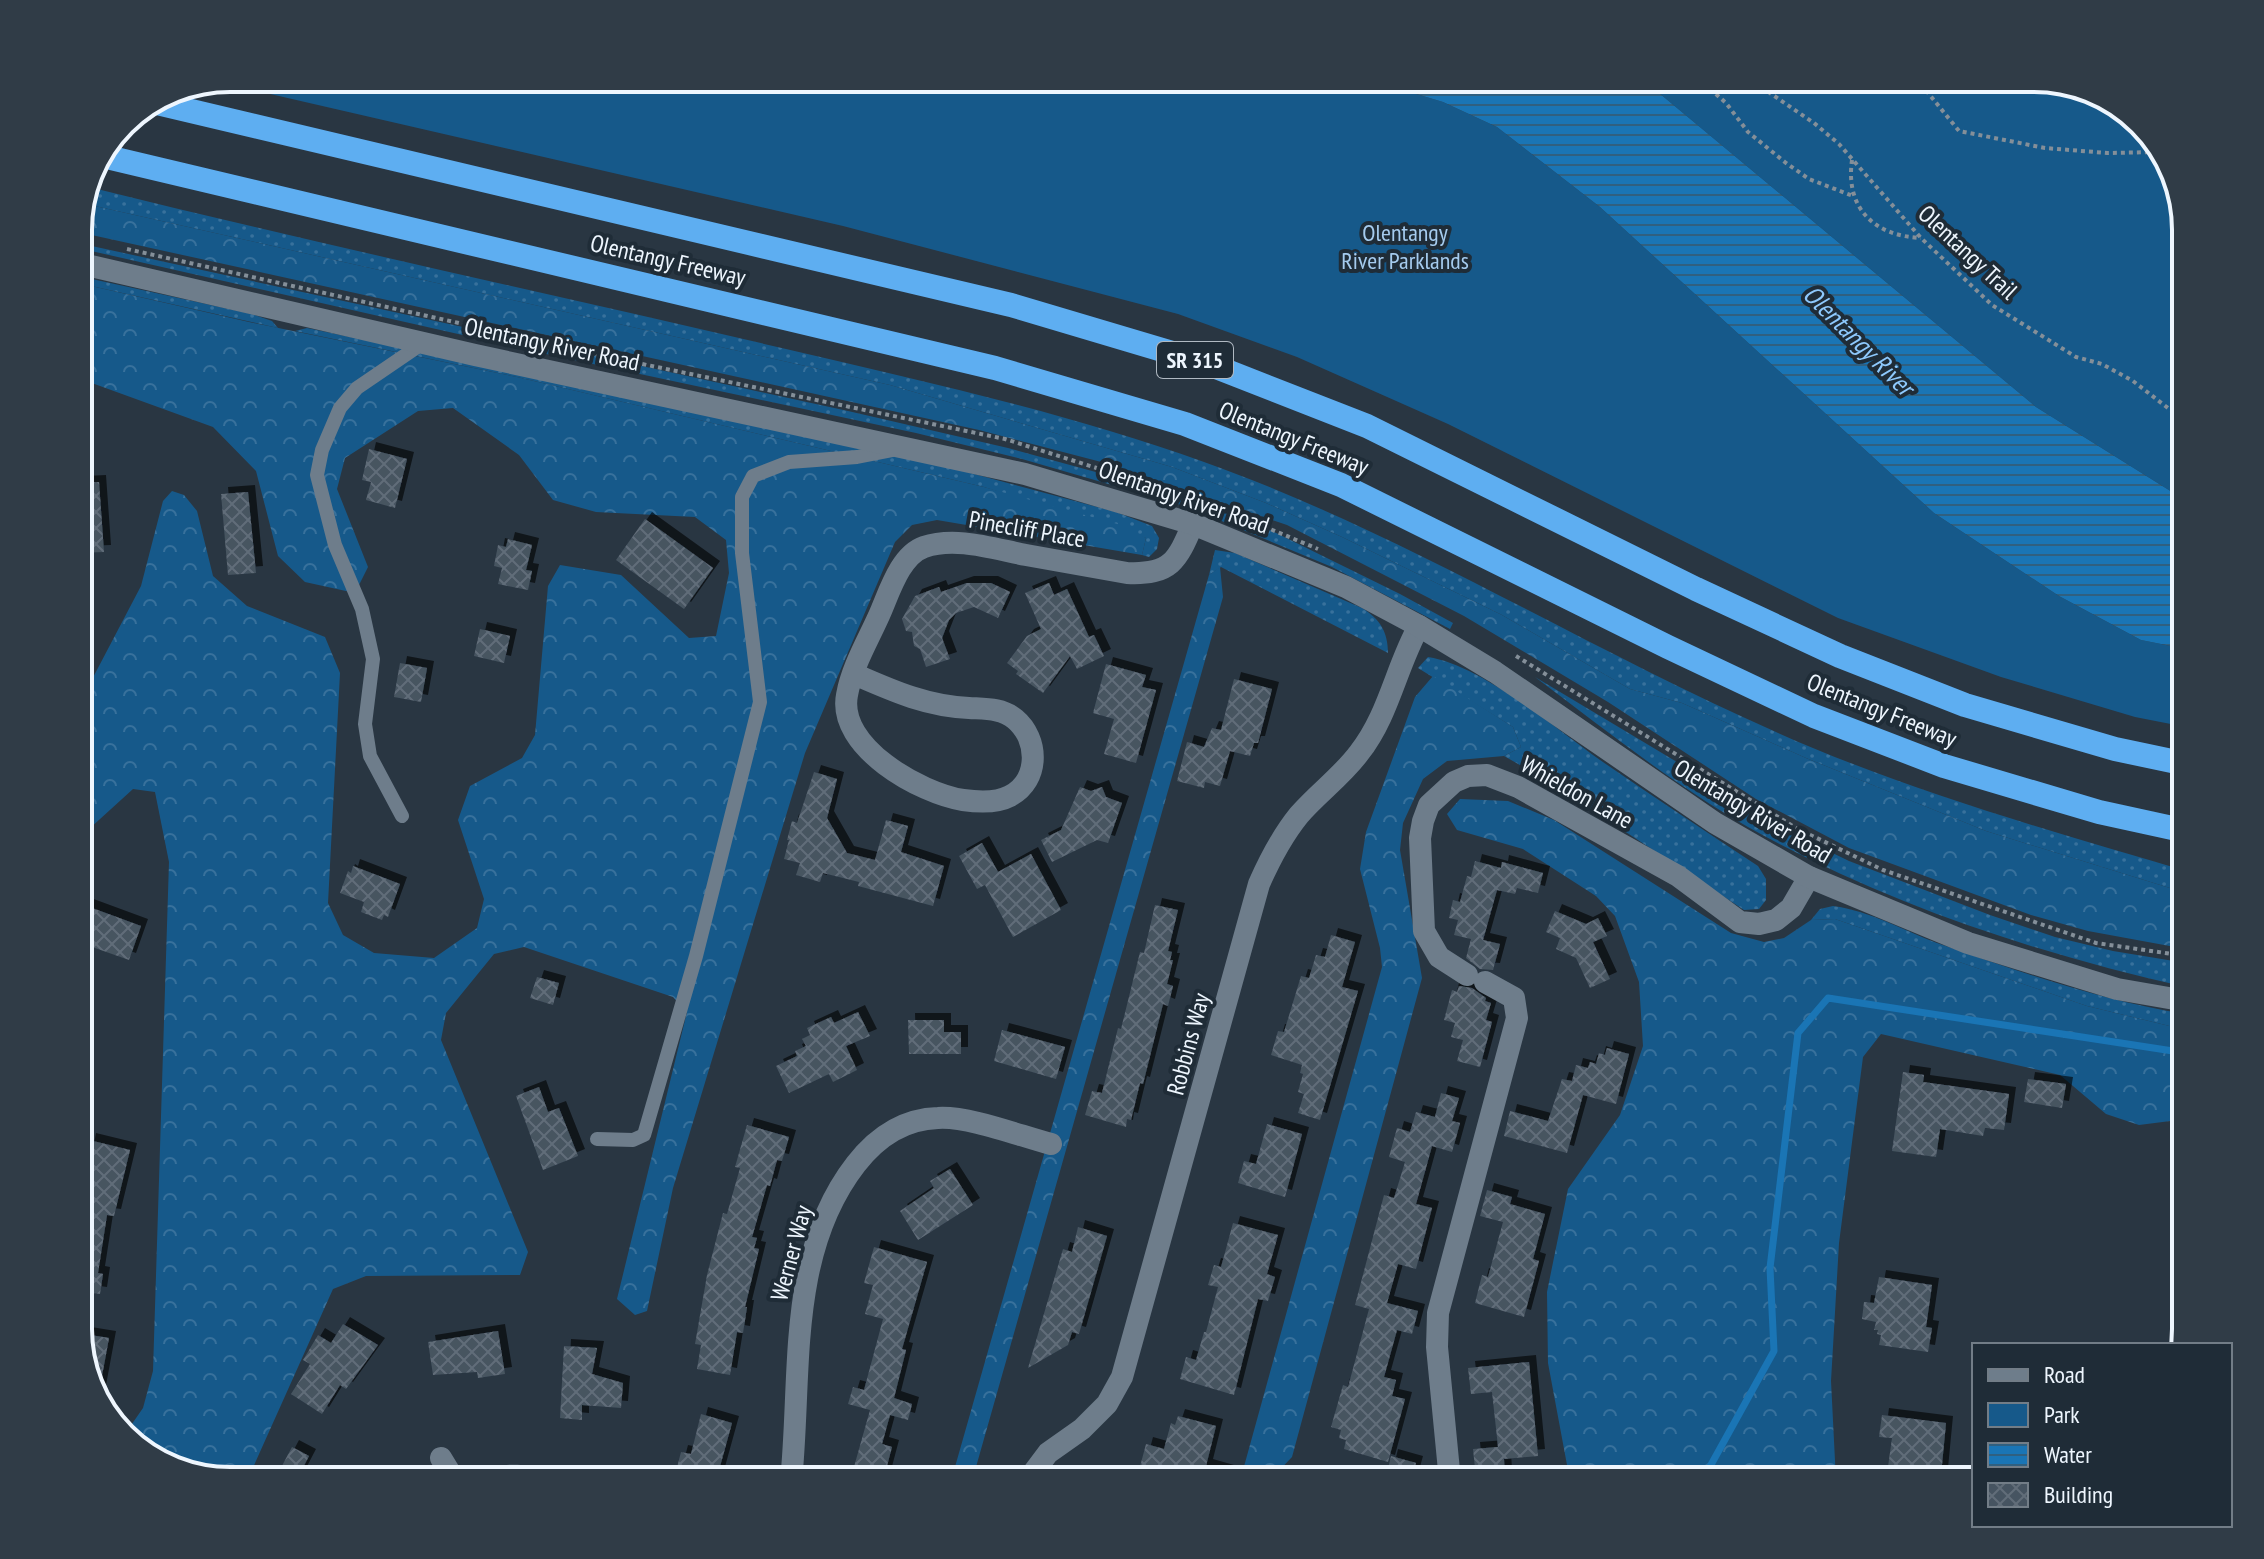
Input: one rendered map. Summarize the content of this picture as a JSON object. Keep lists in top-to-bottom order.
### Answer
{
  "streets": {
    "highway": ["Olentangy Freeway", "SR 315"],
    "street": [
      "Olentangy River Road",
      "Pinecliff Place",
      "Whieldon Lane",
      "Robbins Way",
      "Werner Way"
    ],
    "path": ["Olentangy Trail"]
  },
  "crossings": [
    ["Olentangy River Road", "Pinecliff Place"],
    ["Olentangy River Road", "Whieldon Lane"],
    ["Olentangy River Road", "Robbins Way"]
  ],
  "water": ["Olentangy River"],
  "parks": ["Olentangy River Parklands"],
  "legend": [
    "Road",
    "Park",
    "Water",
    "Building"
  ]
}
